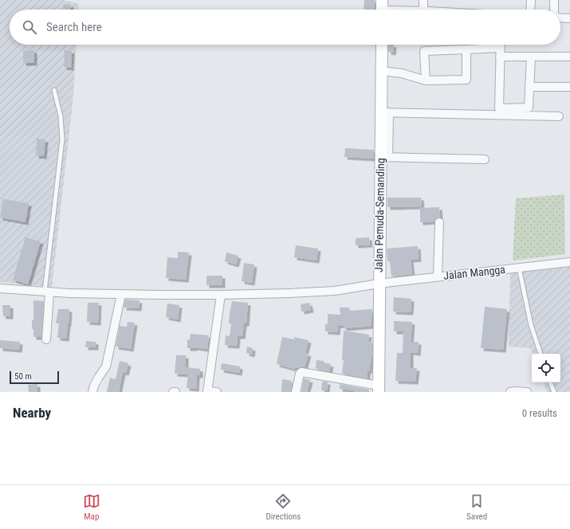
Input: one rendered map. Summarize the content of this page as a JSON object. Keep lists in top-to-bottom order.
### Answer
{
  "streets": {
    "main road": ["Jalan Pemuda-Semanding"],
    "street": ["Jalan Mangga"]
  },
  "crossings": [
    ["Jalan Pemuda-Semanding", "Jalan Mangga"]
  ],
  "scale_bar": "50 m",
  "page": {
    "search": "Search here",
    "scale": "50 m",
    "heading": ["Nearby", "0 results"],
    "nav": ["Map", "Directions", "Saved"]
  }
}
